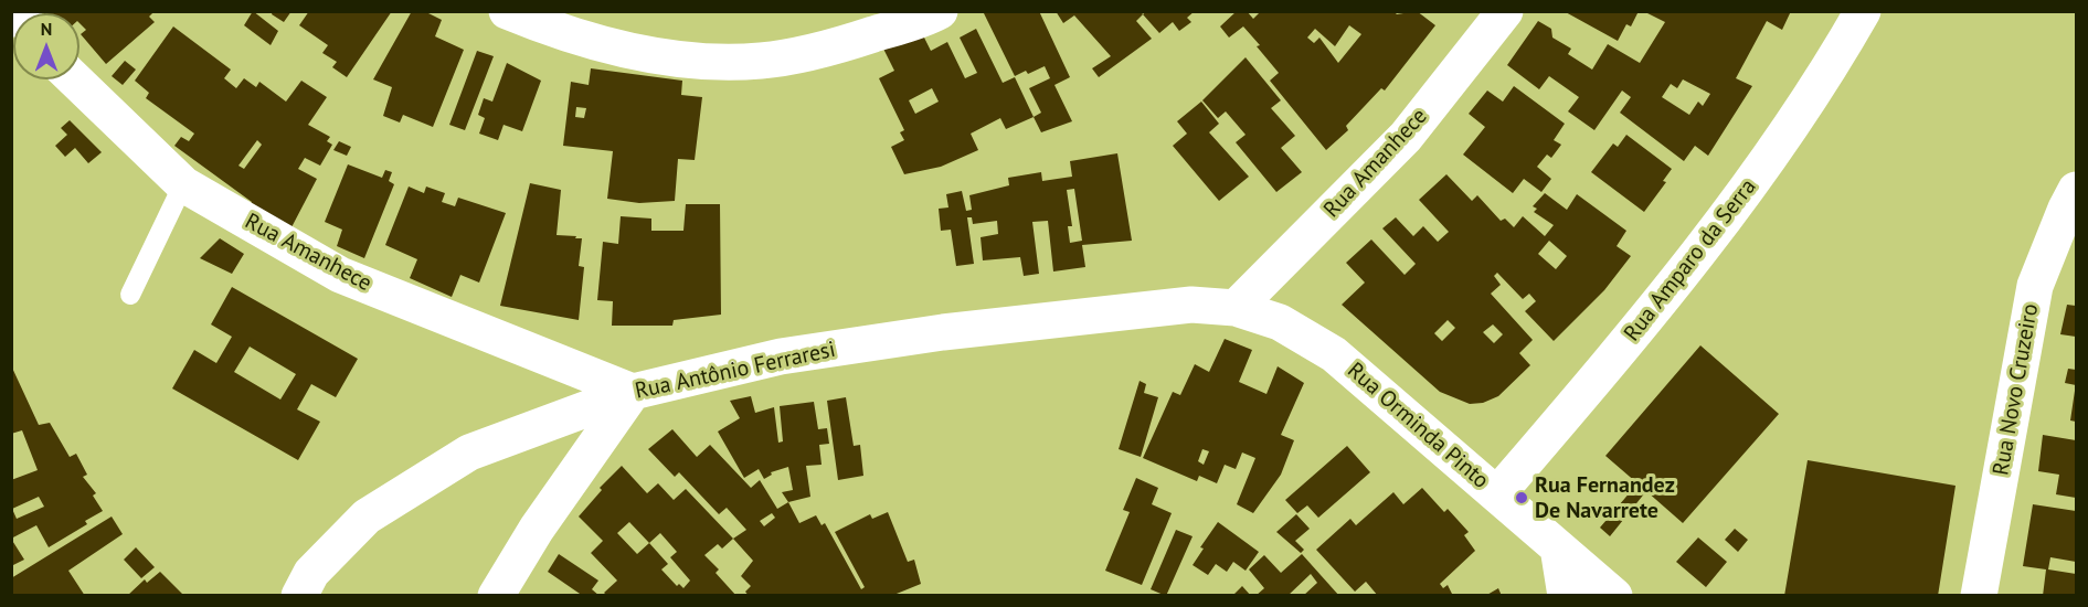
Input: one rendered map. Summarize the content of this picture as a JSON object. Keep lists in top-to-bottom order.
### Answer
{
  "streets": {
    "street": [
      "Rua Amanhece",
      "Rua Amparo da Serra",
      "Rua Antônio Ferraresi",
      "Rua Novo Cruzeiro",
      "Rua Orminda Pinto"
    ]
  },
  "crossings": [
    ["Rua Amanhece", "Rua Antônio Ferraresi"],
    ["Rua Amanhece", "Rua Orminda Pinto"],
    ["Rua Amparo da Serra", "Rua Orminda Pinto"],
    ["Rua Antônio Ferraresi", "Rua Orminda Pinto"]
  ],
  "places": ["Rua Fernandez De Navarrete"],
  "north": "top"
}
